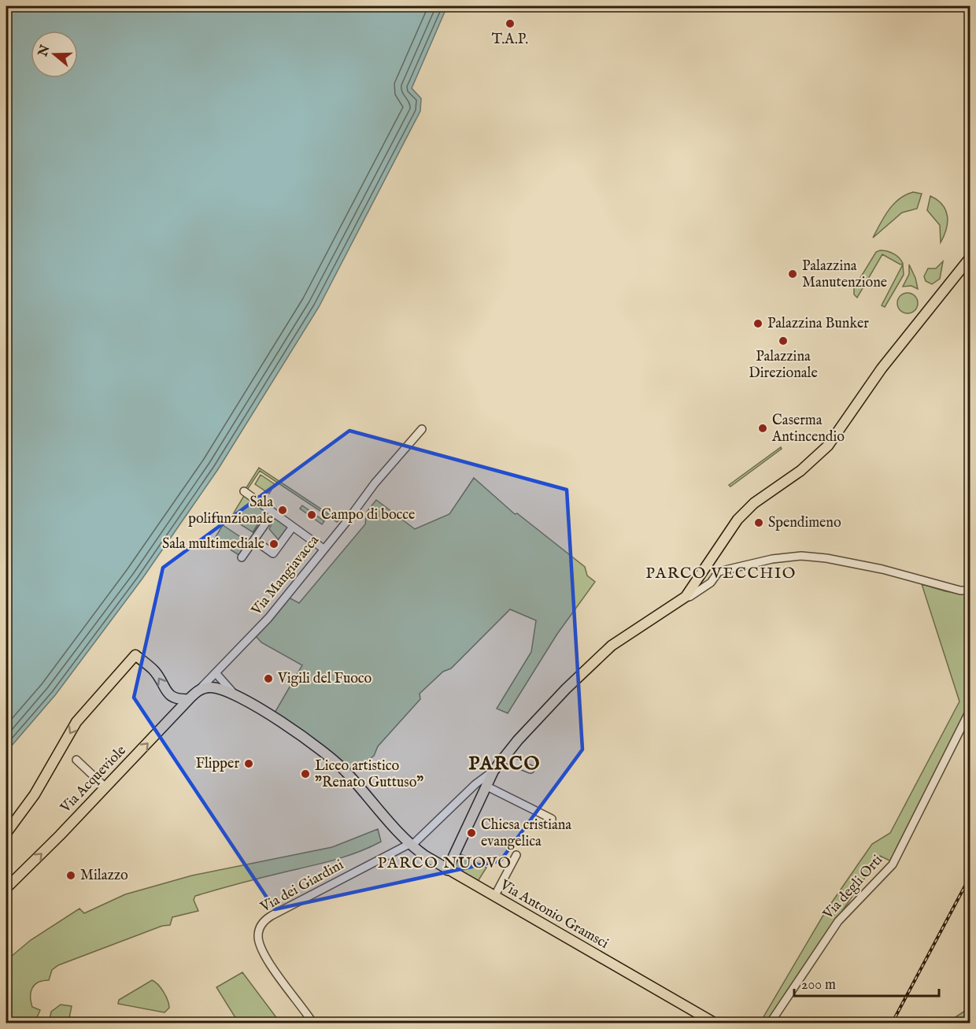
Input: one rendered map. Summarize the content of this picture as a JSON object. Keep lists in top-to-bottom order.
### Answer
{
  "streets": {
    "main road": ["Via Acqueviole", "Via Antonio Gramsci"],
    "street": ["Via Mangiavacca", "Via dei Giardini", "Via degli Orti"]
  },
  "crossings": [
    ["Via Mangiavacca", "Via Acqueviole"],
    ["Via Mangiavacca", "Via Antonio Gramsci"],
    ["Via Acqueviole", "Via Antonio Gramsci"],
    ["Via dei Giardini", "Via Antonio Gramsci"]
  ],
  "one_way": ["Via Acqueviole"],
  "districts": ["PARCO VECCHIO", "PARCO", "PARCO NUOVO"],
  "places": [
    "T.A.P.",
    "Palazzina Manutenzione",
    "Palazzina Bunker",
    "Palazzina Direzionale",
    "Caserma Antincendio",
    "Sala polifunzionale",
    "Campo di bocce",
    "Spendimeno",
    "Sala multimediale",
    "Vigili del Fuoco",
    "Flipper",
    "Liceo artistico \"Renato Guttuso\"",
    "Chiesa cristiana evangelica",
    "Milazzo"
  ],
  "scale_bar": "200 m",
  "north": "left"
}
